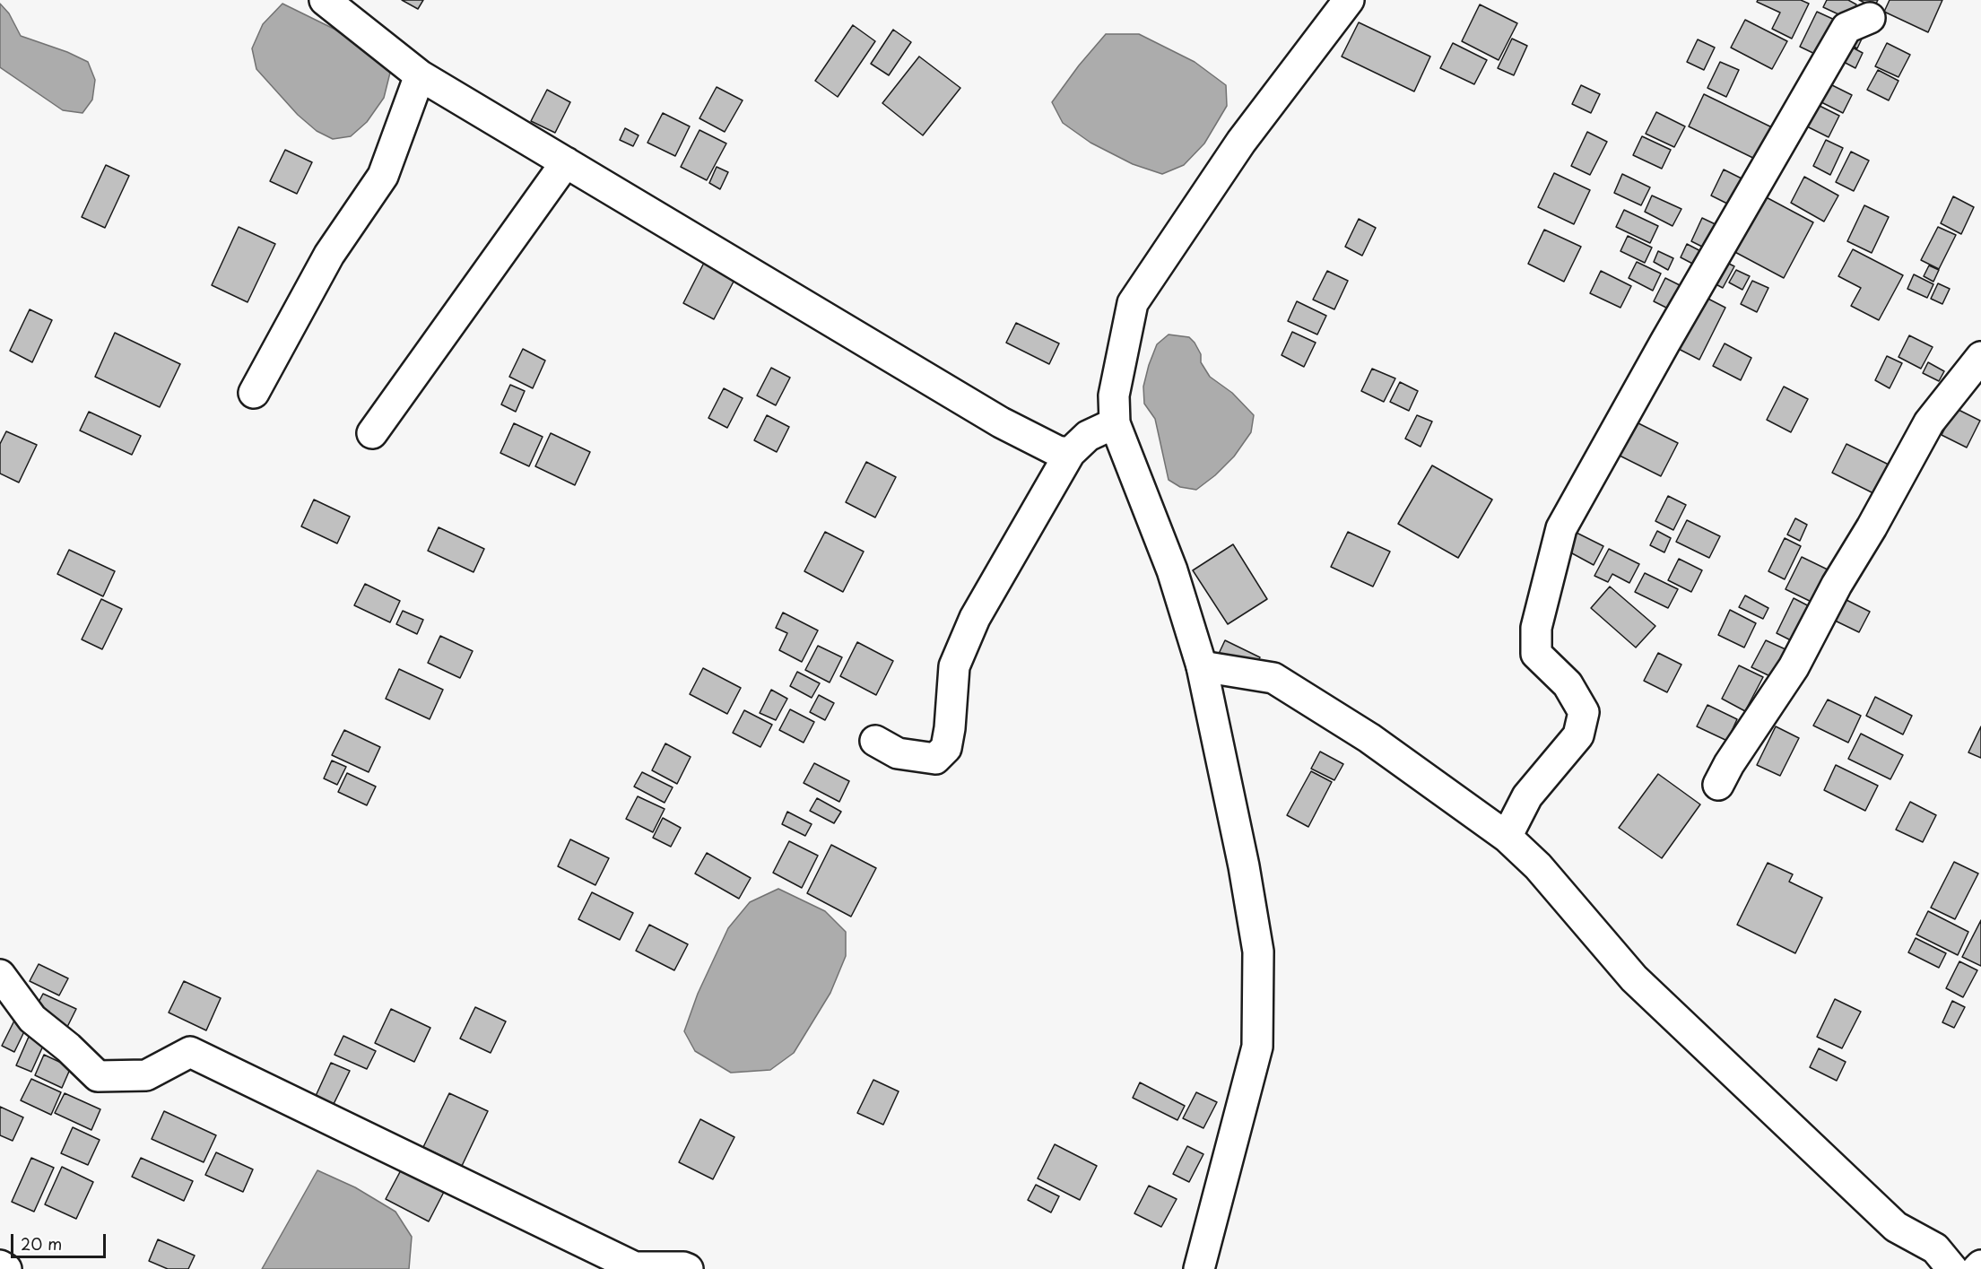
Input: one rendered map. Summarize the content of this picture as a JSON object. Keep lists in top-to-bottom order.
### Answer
{
  "scale_bar": "20 m"
}
